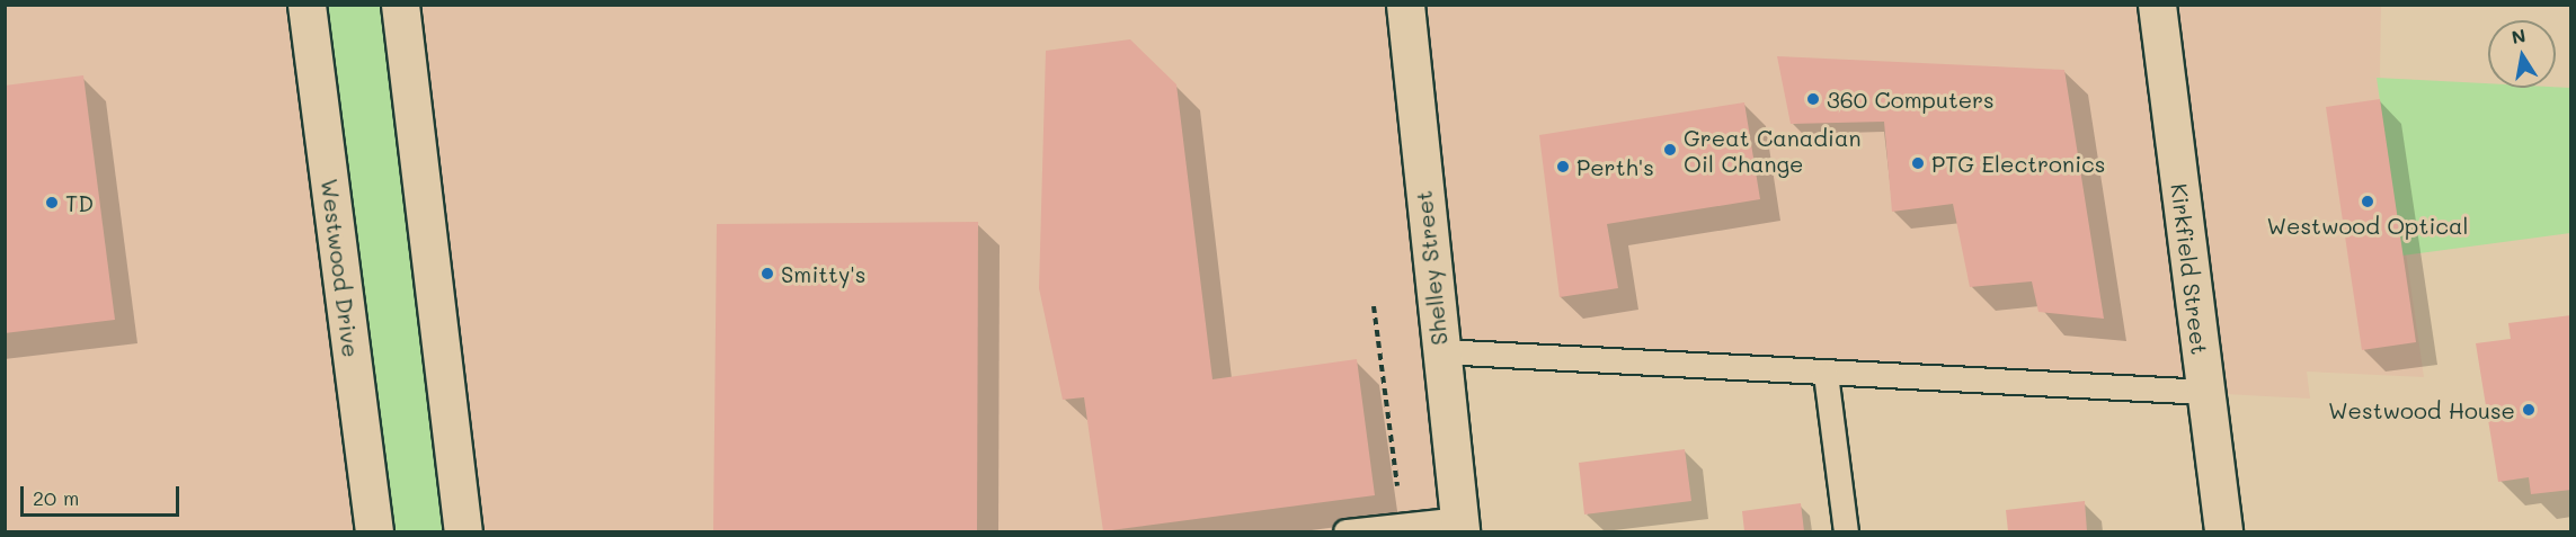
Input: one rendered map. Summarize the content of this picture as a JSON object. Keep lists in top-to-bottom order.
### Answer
{
  "streets": {
    "street": ["Westwood Drive", "Shelley Street", "Kirkfield Street"]
  },
  "places": [
    "360 Computers",
    "Great Canadian Oil Change",
    "PTG Electronics",
    "Perth's",
    "Westwood Optical",
    "TD",
    "Smitty's",
    "Westwood House"
  ],
  "scale_bar": "20 m",
  "north": "top"
}
